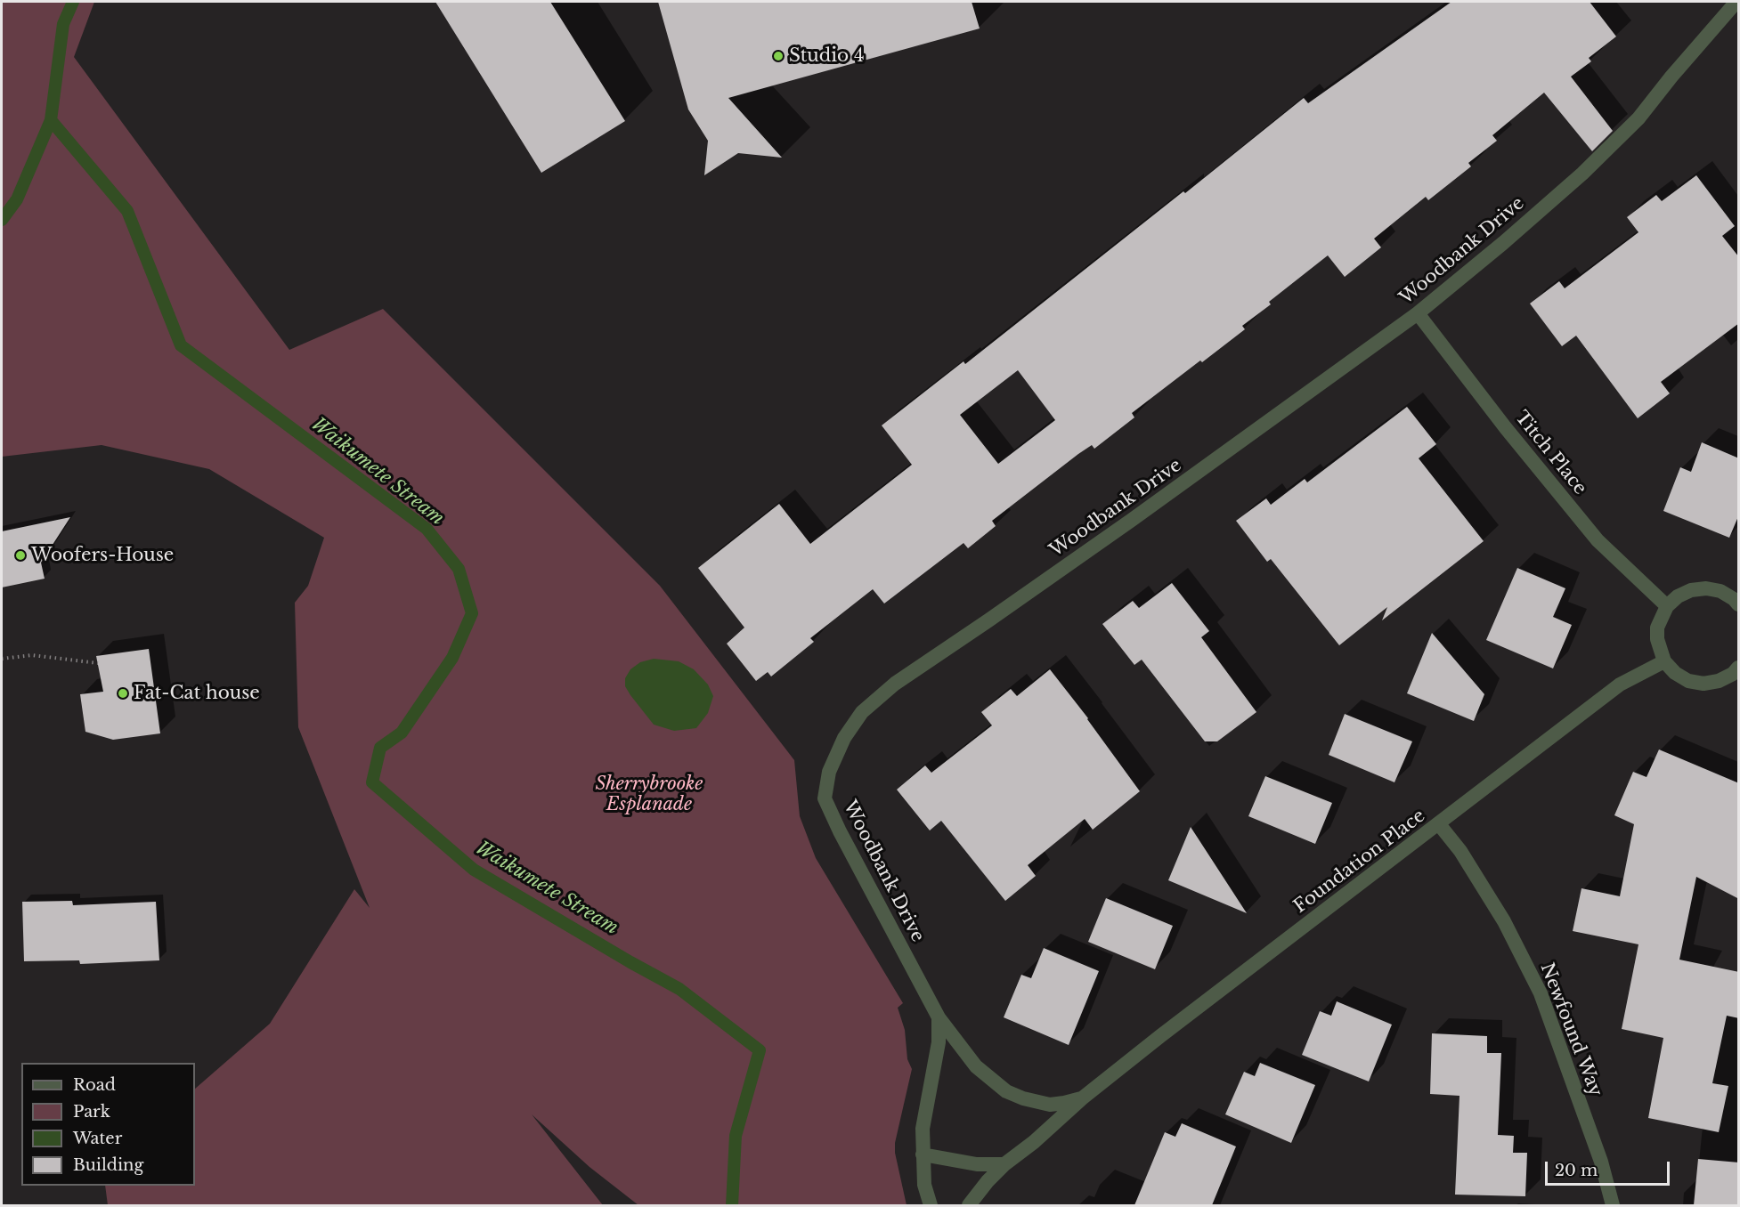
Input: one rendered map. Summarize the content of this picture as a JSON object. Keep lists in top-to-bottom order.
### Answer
{
  "streets": {
    "street": [
      "Woodbank Drive",
      "Titch Place",
      "Foundation Place",
      "Newfound Way"
    ]
  },
  "crossings": [
    ["Woodbank Drive", "Titch Place"],
    ["Woodbank Drive", "Foundation Place"],
    ["Foundation Place", "Newfound Way"]
  ],
  "water": ["Waikumete Stream"],
  "parks": ["Sherrybrooke Esplanade"],
  "places": ["Studio 4", "Woofers-House", "Fat-Cat house"],
  "legend": [
    "Road",
    "Park",
    "Water",
    "Building"
  ],
  "scale_bar": "20 m"
}
